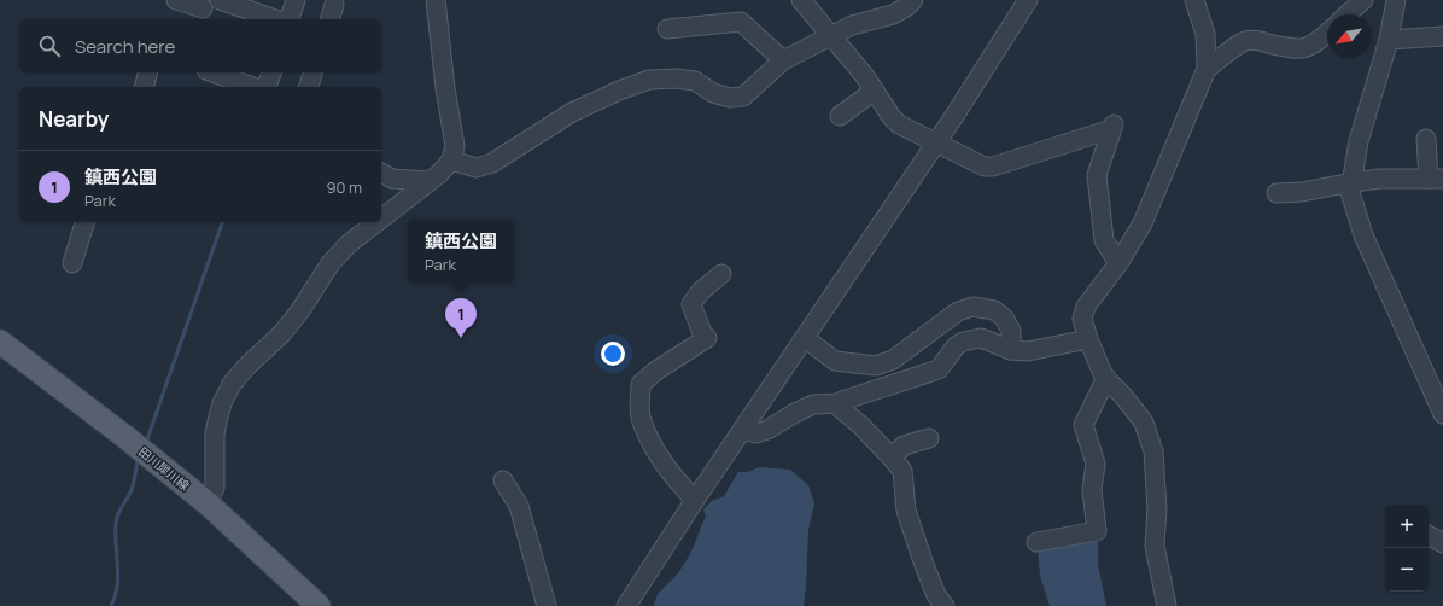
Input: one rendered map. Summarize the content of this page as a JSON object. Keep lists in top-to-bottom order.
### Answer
{
  "streets": {
    "main road": ["田川犀川線"]
  },
  "north": "bottom left",
  "page": {
    "search": "Search here",
    "heading": "Nearby",
    "list": [
      {
        "mark": "1",
        "name": "鎮西公園",
        "note": "Park",
        "value": "90 m"
      }
    ],
    "popup": ["鎮西公園", "Park"],
    "pins": "1",
    "map_buttons": ["+", "−"]
  }
}
